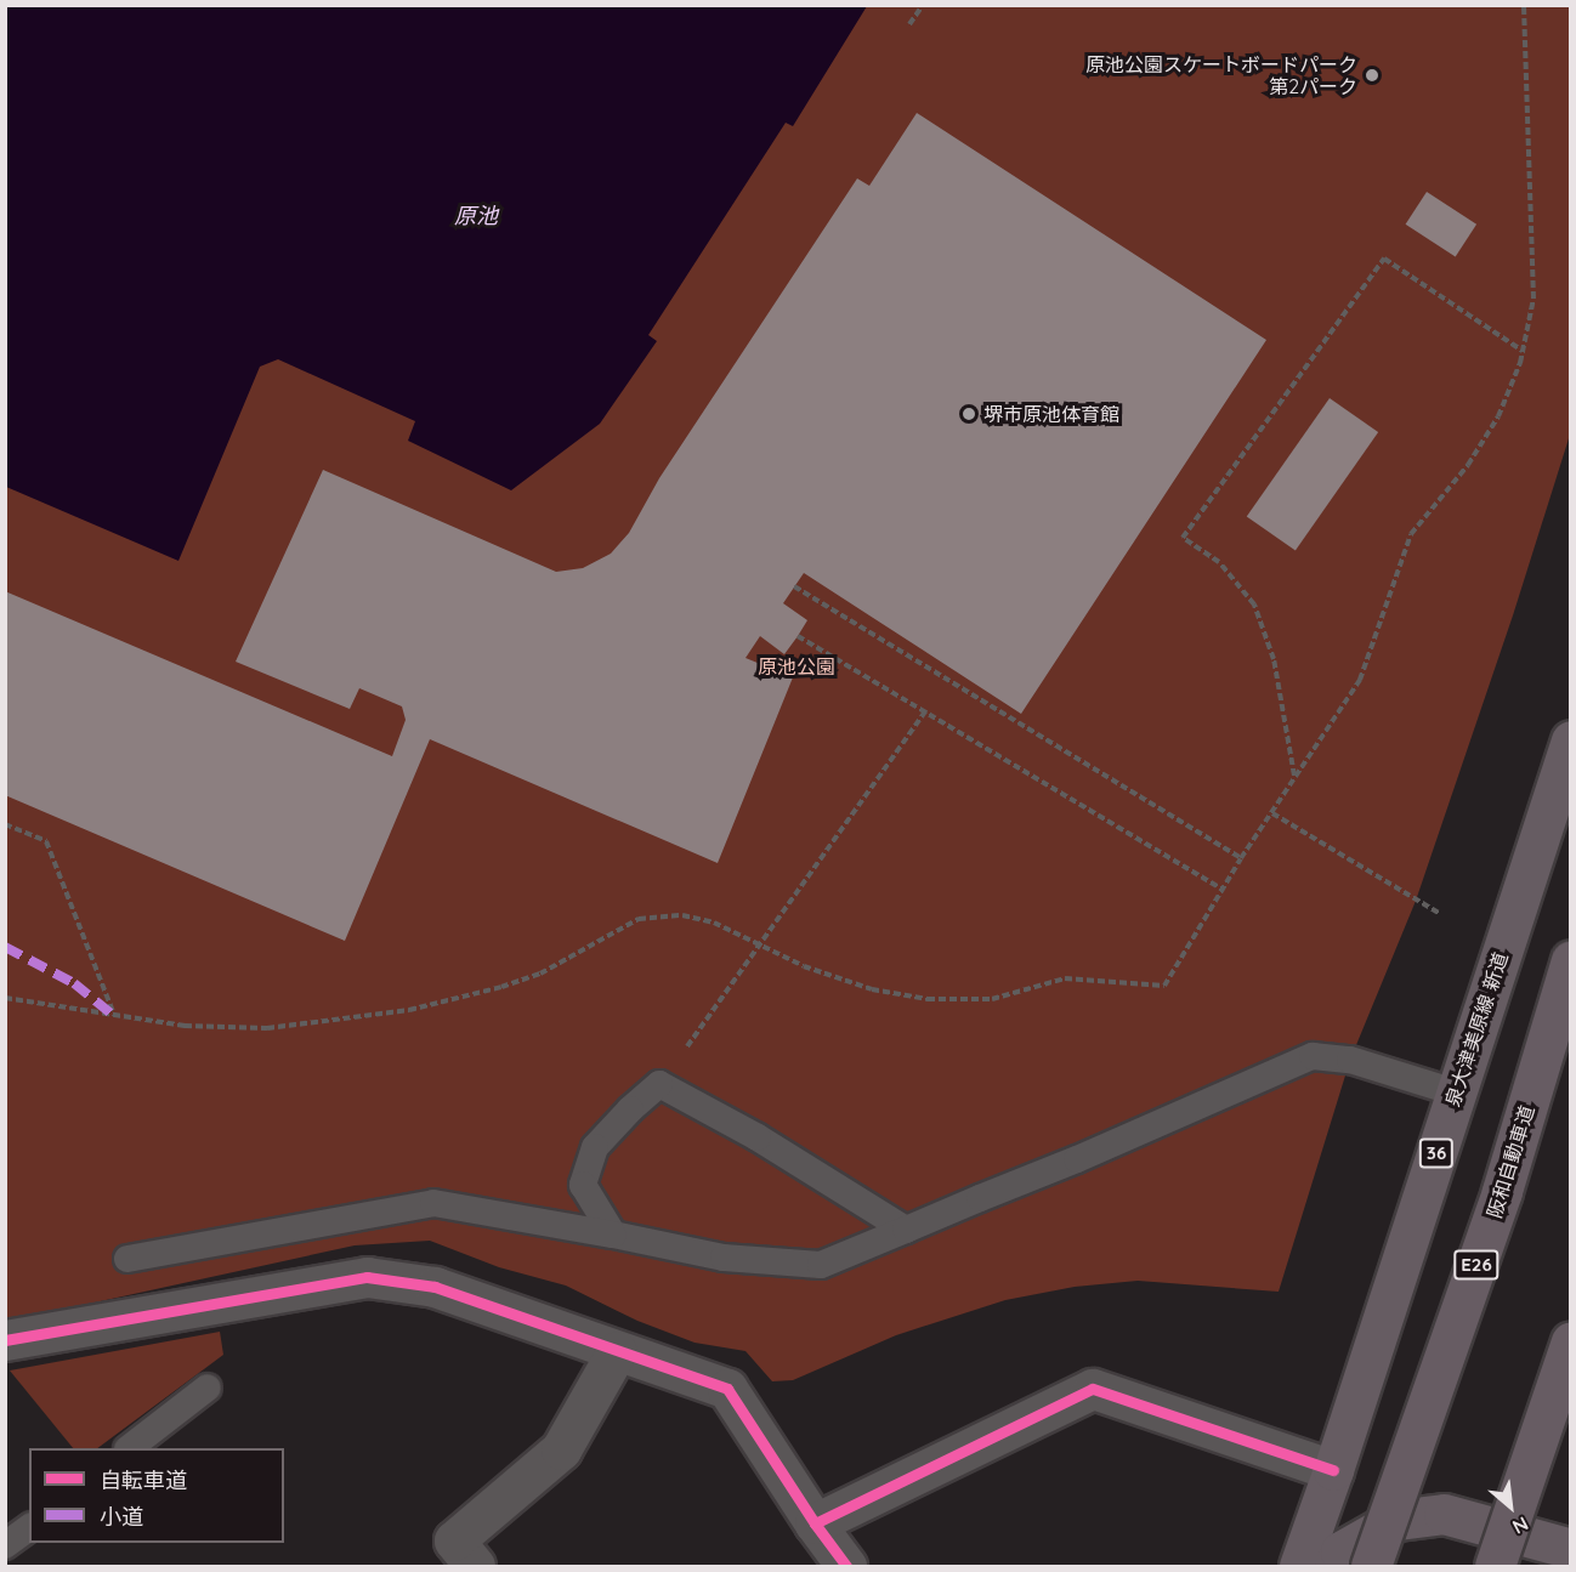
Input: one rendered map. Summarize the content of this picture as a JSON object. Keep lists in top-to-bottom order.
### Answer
{
  "streets": {
    "highway": ["阪和自動車道", "E26"],
    "main road": ["泉大津美原線 新道", "36"]
  },
  "water": ["原池"],
  "parks": ["原池公園"],
  "places": ["原池公園スケートボードパーク 第2パーク", "堺市原池体育館"],
  "legend": ["自転車道", "小道"],
  "north": "bottom right"
}
